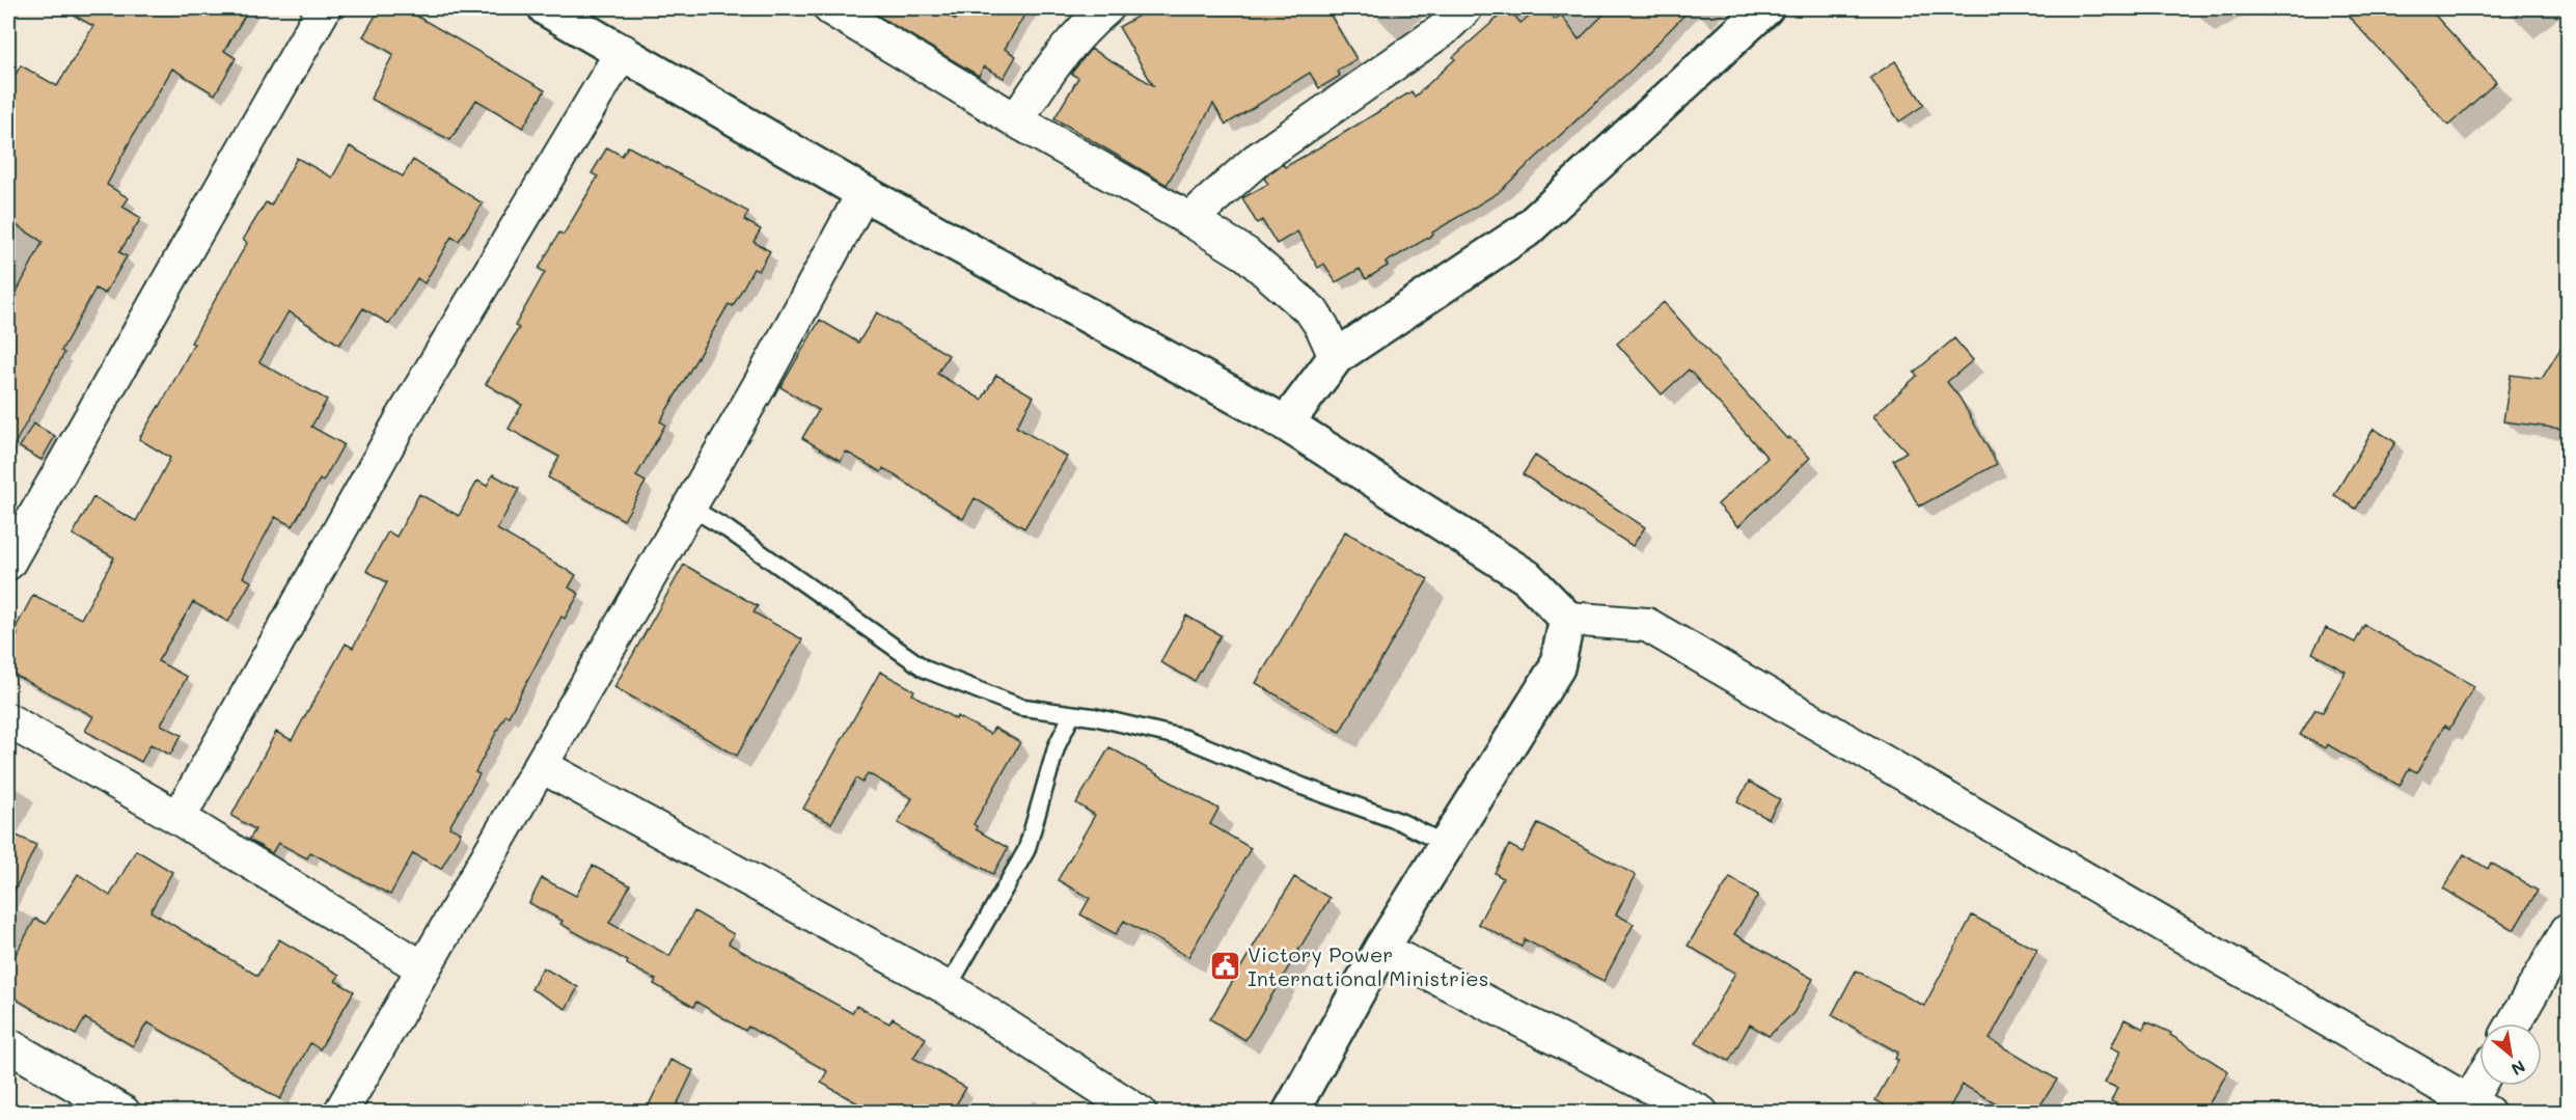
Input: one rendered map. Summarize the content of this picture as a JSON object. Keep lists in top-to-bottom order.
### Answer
{
  "places": {
    "public building": ["Victory Power International Ministries"]
  },
  "north": "bottom right"
}
